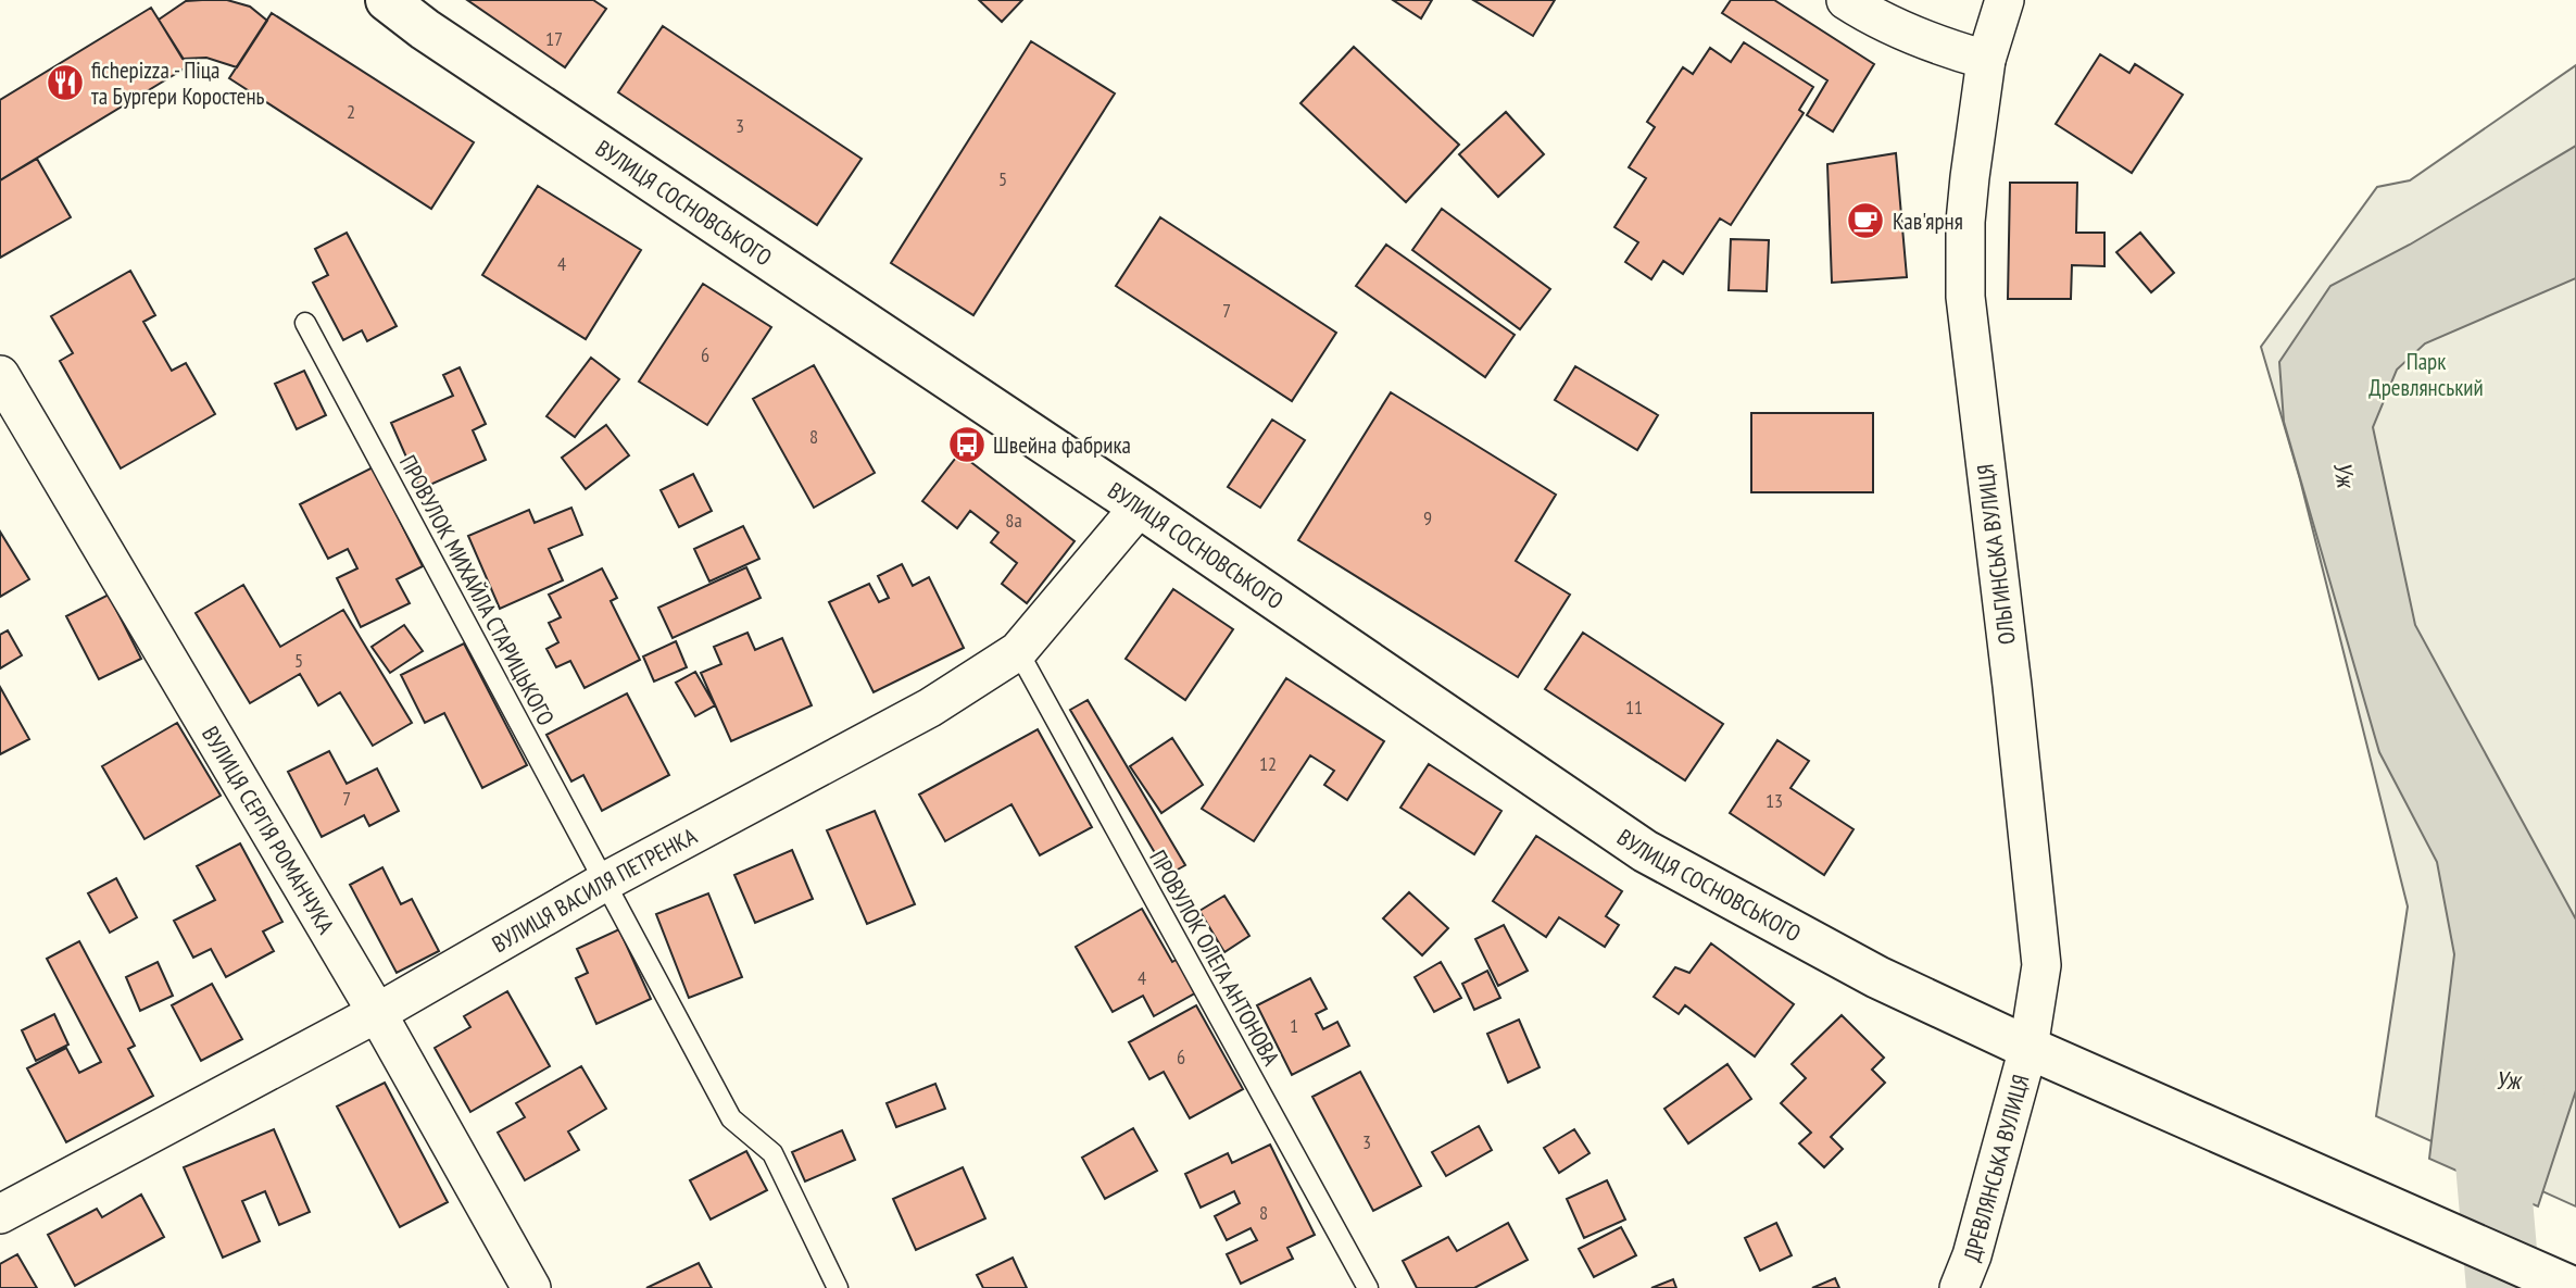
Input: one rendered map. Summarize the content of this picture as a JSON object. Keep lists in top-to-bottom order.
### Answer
{
  "streets": {
    "street": [
      "ВУЛИЦЯ СОСНОВСЬКОГО",
      "ОЛЬГИНСЬКА ВУЛИЦЯ",
      "ВУЛИЦЯ СЕРГІЯ РОМАНЧУКА",
      "ВУЛИЦЯ ВАСИЛЯ ПЕТРЕНКА",
      "ДРЕВЛЯНСЬКА ВУЛИЦЯ"
    ],
    "lane": ["ПРОВУЛОК МИХАЙЛА СТАРИЦЬКОГО", "ПРОВУЛОК ОЛЕГА АНТОНОВА"]
  },
  "crossings": [
    ["ВУЛИЦЯ СОСНОВСЬКОГО", "ОЛЬГИНСЬКА ВУЛИЦЯ"],
    ["ВУЛИЦЯ СОСНОВСЬКОГО", "ВУЛИЦЯ ВАСИЛЯ ПЕТРЕНКА"],
    ["ВУЛИЦЯ СОСНОВСЬКОГО", "ДРЕВЛЯНСЬКА ВУЛИЦЯ"],
    ["ОЛЬГИНСЬКА ВУЛИЦЯ", "ДРЕВЛЯНСЬКА ВУЛИЦЯ"],
    ["ПРОВУЛОК МИХАЙЛА СТАРИЦЬКОГО", "ВУЛИЦЯ ВАСИЛЯ ПЕТРЕНКА"],
    ["ВУЛИЦЯ СЕРГІЯ РОМАНЧУКА", "ВУЛИЦЯ ВАСИЛЯ ПЕТРЕНКА"],
    ["ВУЛИЦЯ ВАСИЛЯ ПЕТРЕНКА", "ПРОВУЛОК ОЛЕГА АНТОНОВА"]
  ],
  "water": ["Уж"],
  "parks": ["Парк Древлянський"],
  "places": {
    "restaurant": ["fichepizza - Піца та Бургери Коростень"],
    "cafe": ["Кав'ярня"],
    "bus stop": ["Швейна фабрика"]
  },
  "house_numbers": [
    "17",
    "2",
    "3",
    "5",
    "4",
    "7",
    "6",
    "8",
    "9",
    "8а",
    "5",
    "11",
    "12",
    "7",
    "13",
    "4",
    "1",
    "6",
    "3",
    "8"
  ]
}
